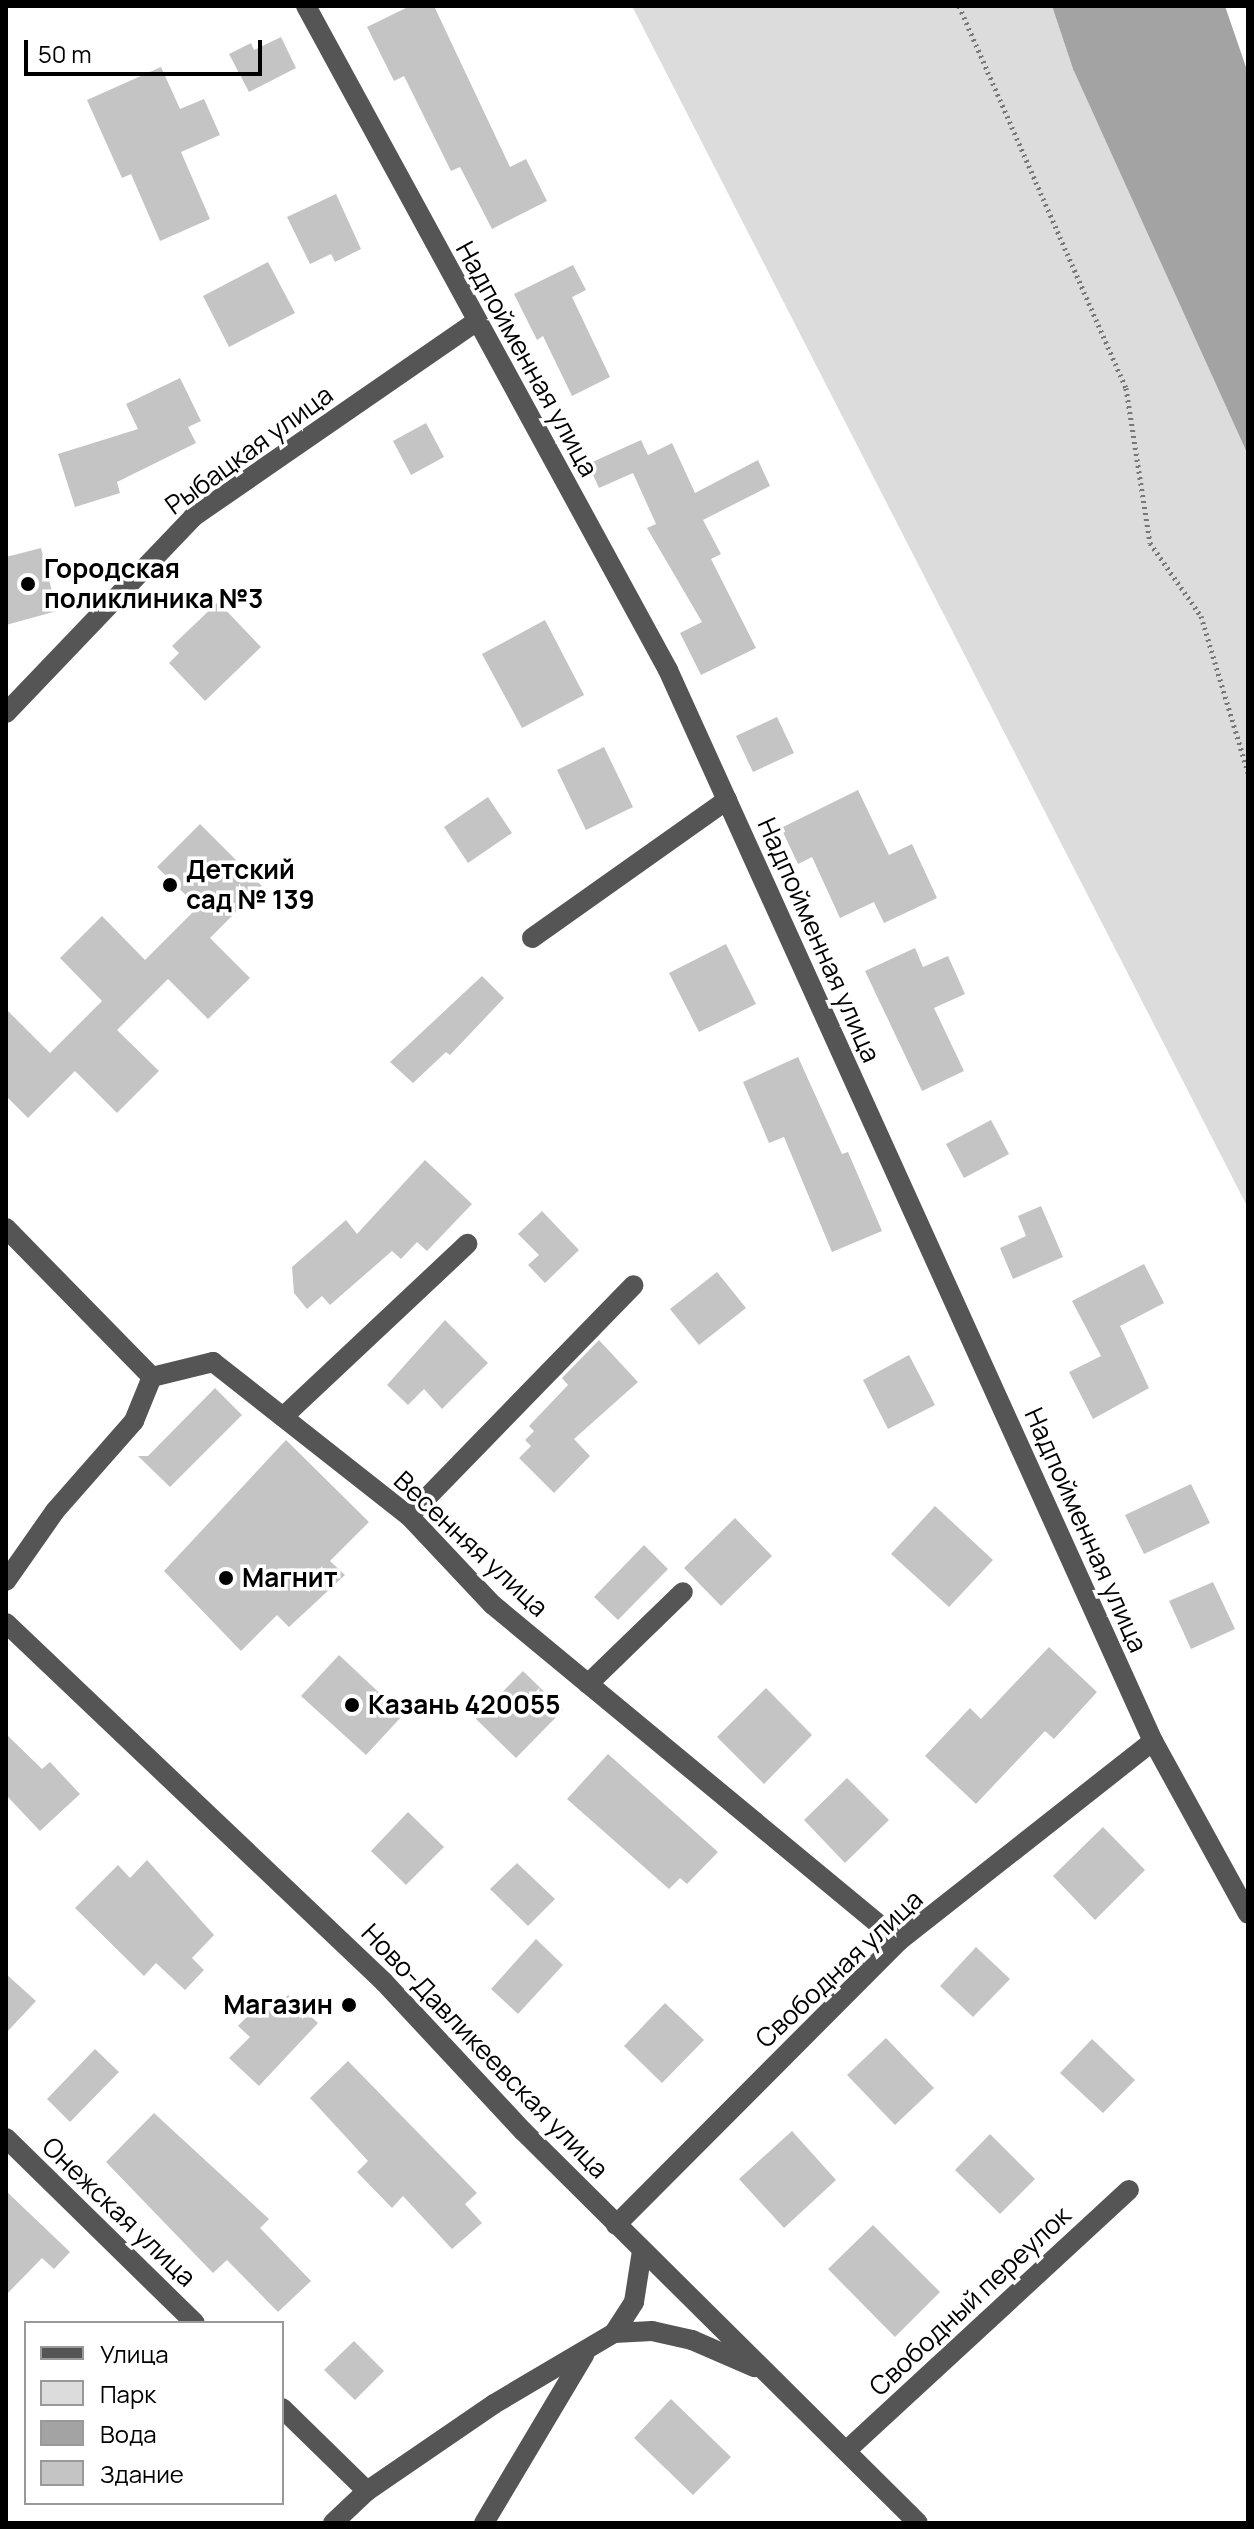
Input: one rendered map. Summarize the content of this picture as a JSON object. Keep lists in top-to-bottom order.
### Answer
{
  "streets": {
    "street": [
      "Надпойменная улица",
      "Рыбацкая улица",
      "Весенняя улица",
      "Свободная улица",
      "Ново-Давликеевская улица",
      "Онежская улица",
      "Свободный переулок"
    ]
  },
  "crossings": [
    ["Надпойменная улица", "Рыбацкая улица"],
    ["Надпойменная улица", "Свободная улица"],
    ["Весенняя улица", "Свободная улица"],
    ["Свободная улица", "Ново-Давликеевская улица"],
    ["Ново-Давликеевская улица", "Свободный переулок"]
  ],
  "places": [
    "Городская поликлиника №3",
    "Детский сад № 139",
    "Магнит",
    "Казань 420055",
    "Магазин"
  ],
  "legend": [
    "Улица",
    "Парк",
    "Вода",
    "Здание"
  ],
  "scale_bar": "50 m"
}
